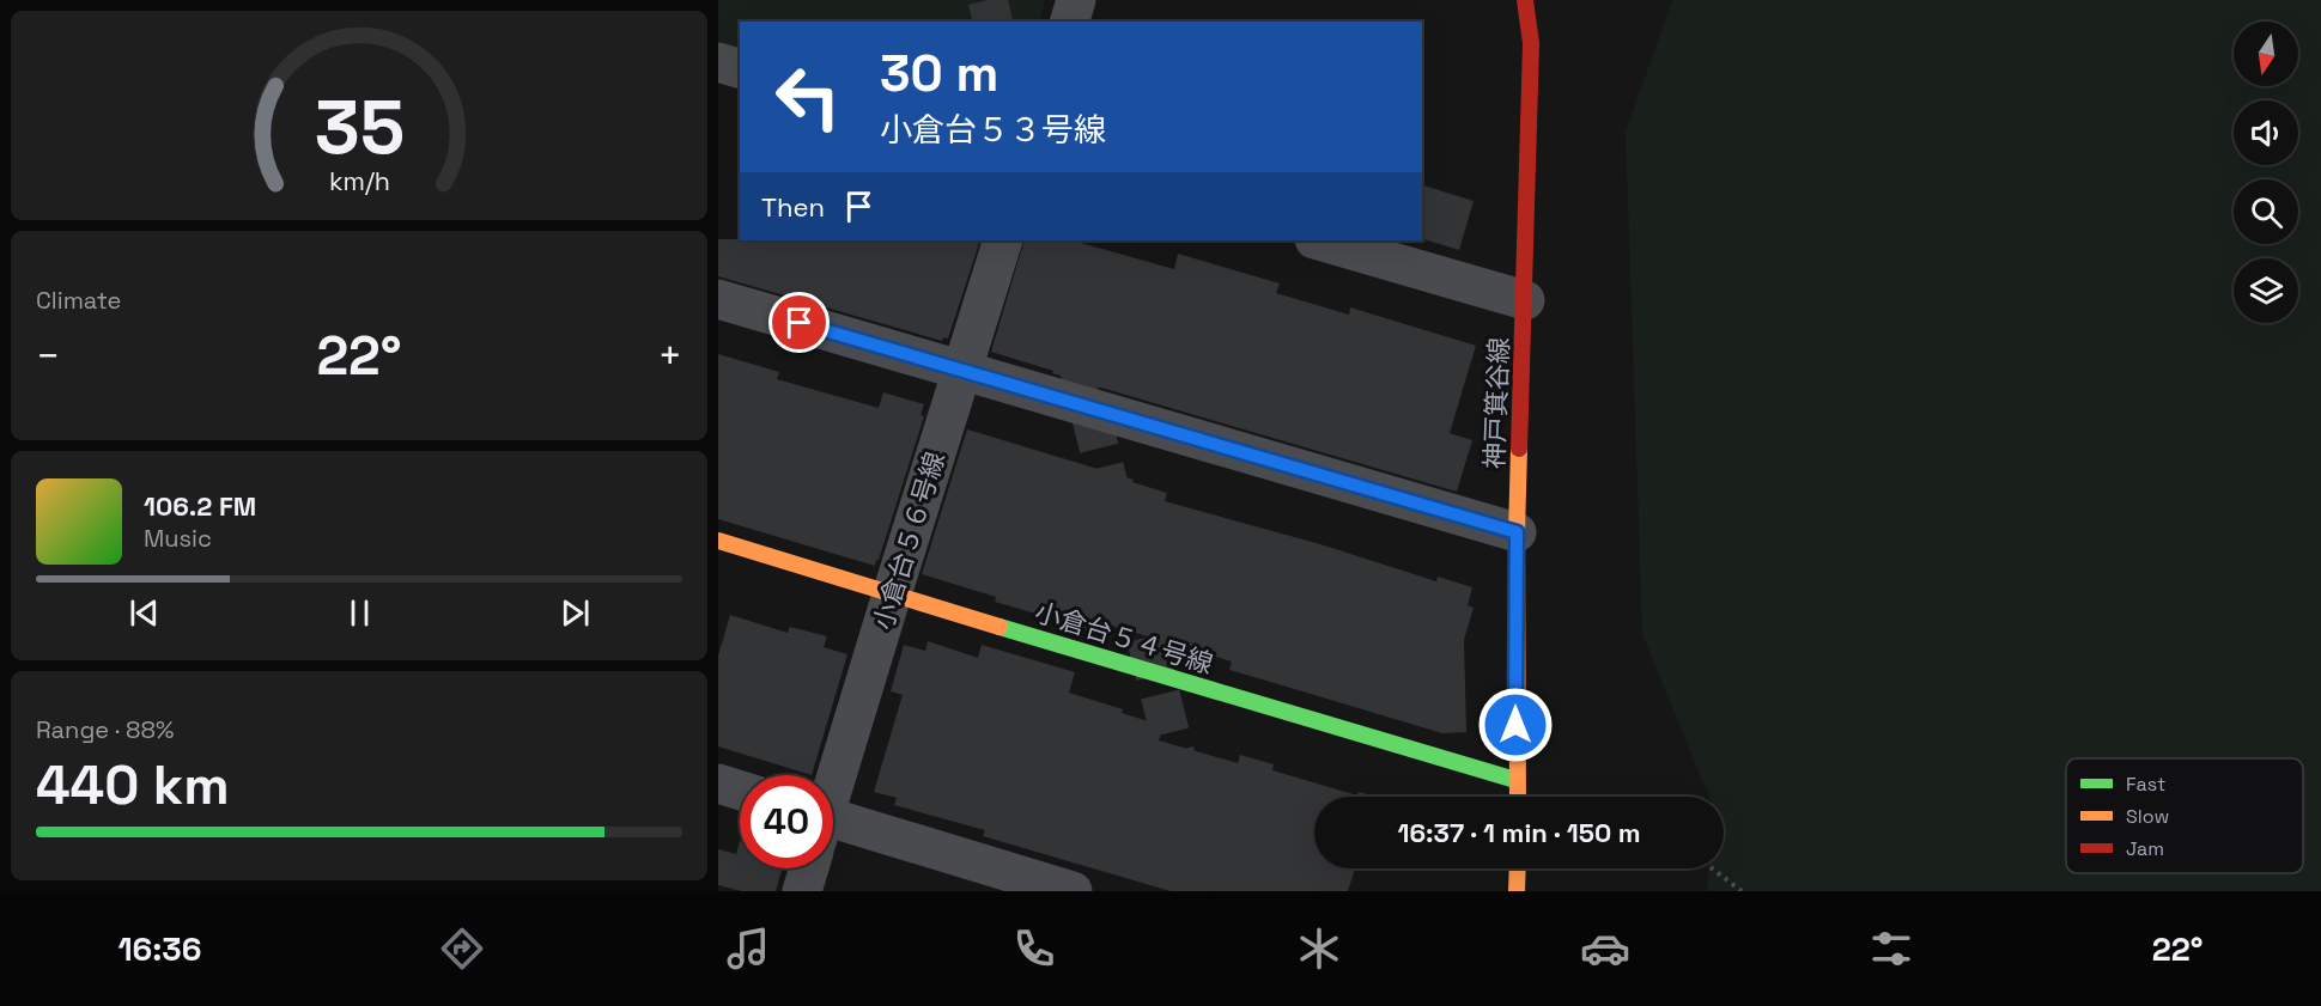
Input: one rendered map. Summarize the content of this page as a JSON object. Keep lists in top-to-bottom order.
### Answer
{
  "streets": {
    "street": ["神戸箕谷線", "小倉台５６号線", "小倉台５４号線"]
  },
  "crossings": [
    ["神戸箕谷線", "小倉台５４号線"],
    ["小倉台５６号線", "小倉台５４号線"]
  ],
  "legend": ["Fast", "Slow", "Jam"],
  "north": "bottom",
  "page": {
    "turn": ["30 m", "小倉台５３号線"],
    "then": "Then",
    "tile": [
      "Climate",
      ["Range · 88%", "440 km"]
    ],
    "heat": ["−", "22°", "+"],
    "song": ["106.2 FM", "Music"],
    "limit": "40",
    "trip": "16:37 · 1 min · 150 m",
    "tabs": ["16:36", "22°"],
    "gauge": ["35", "km/h"]
  }
}
